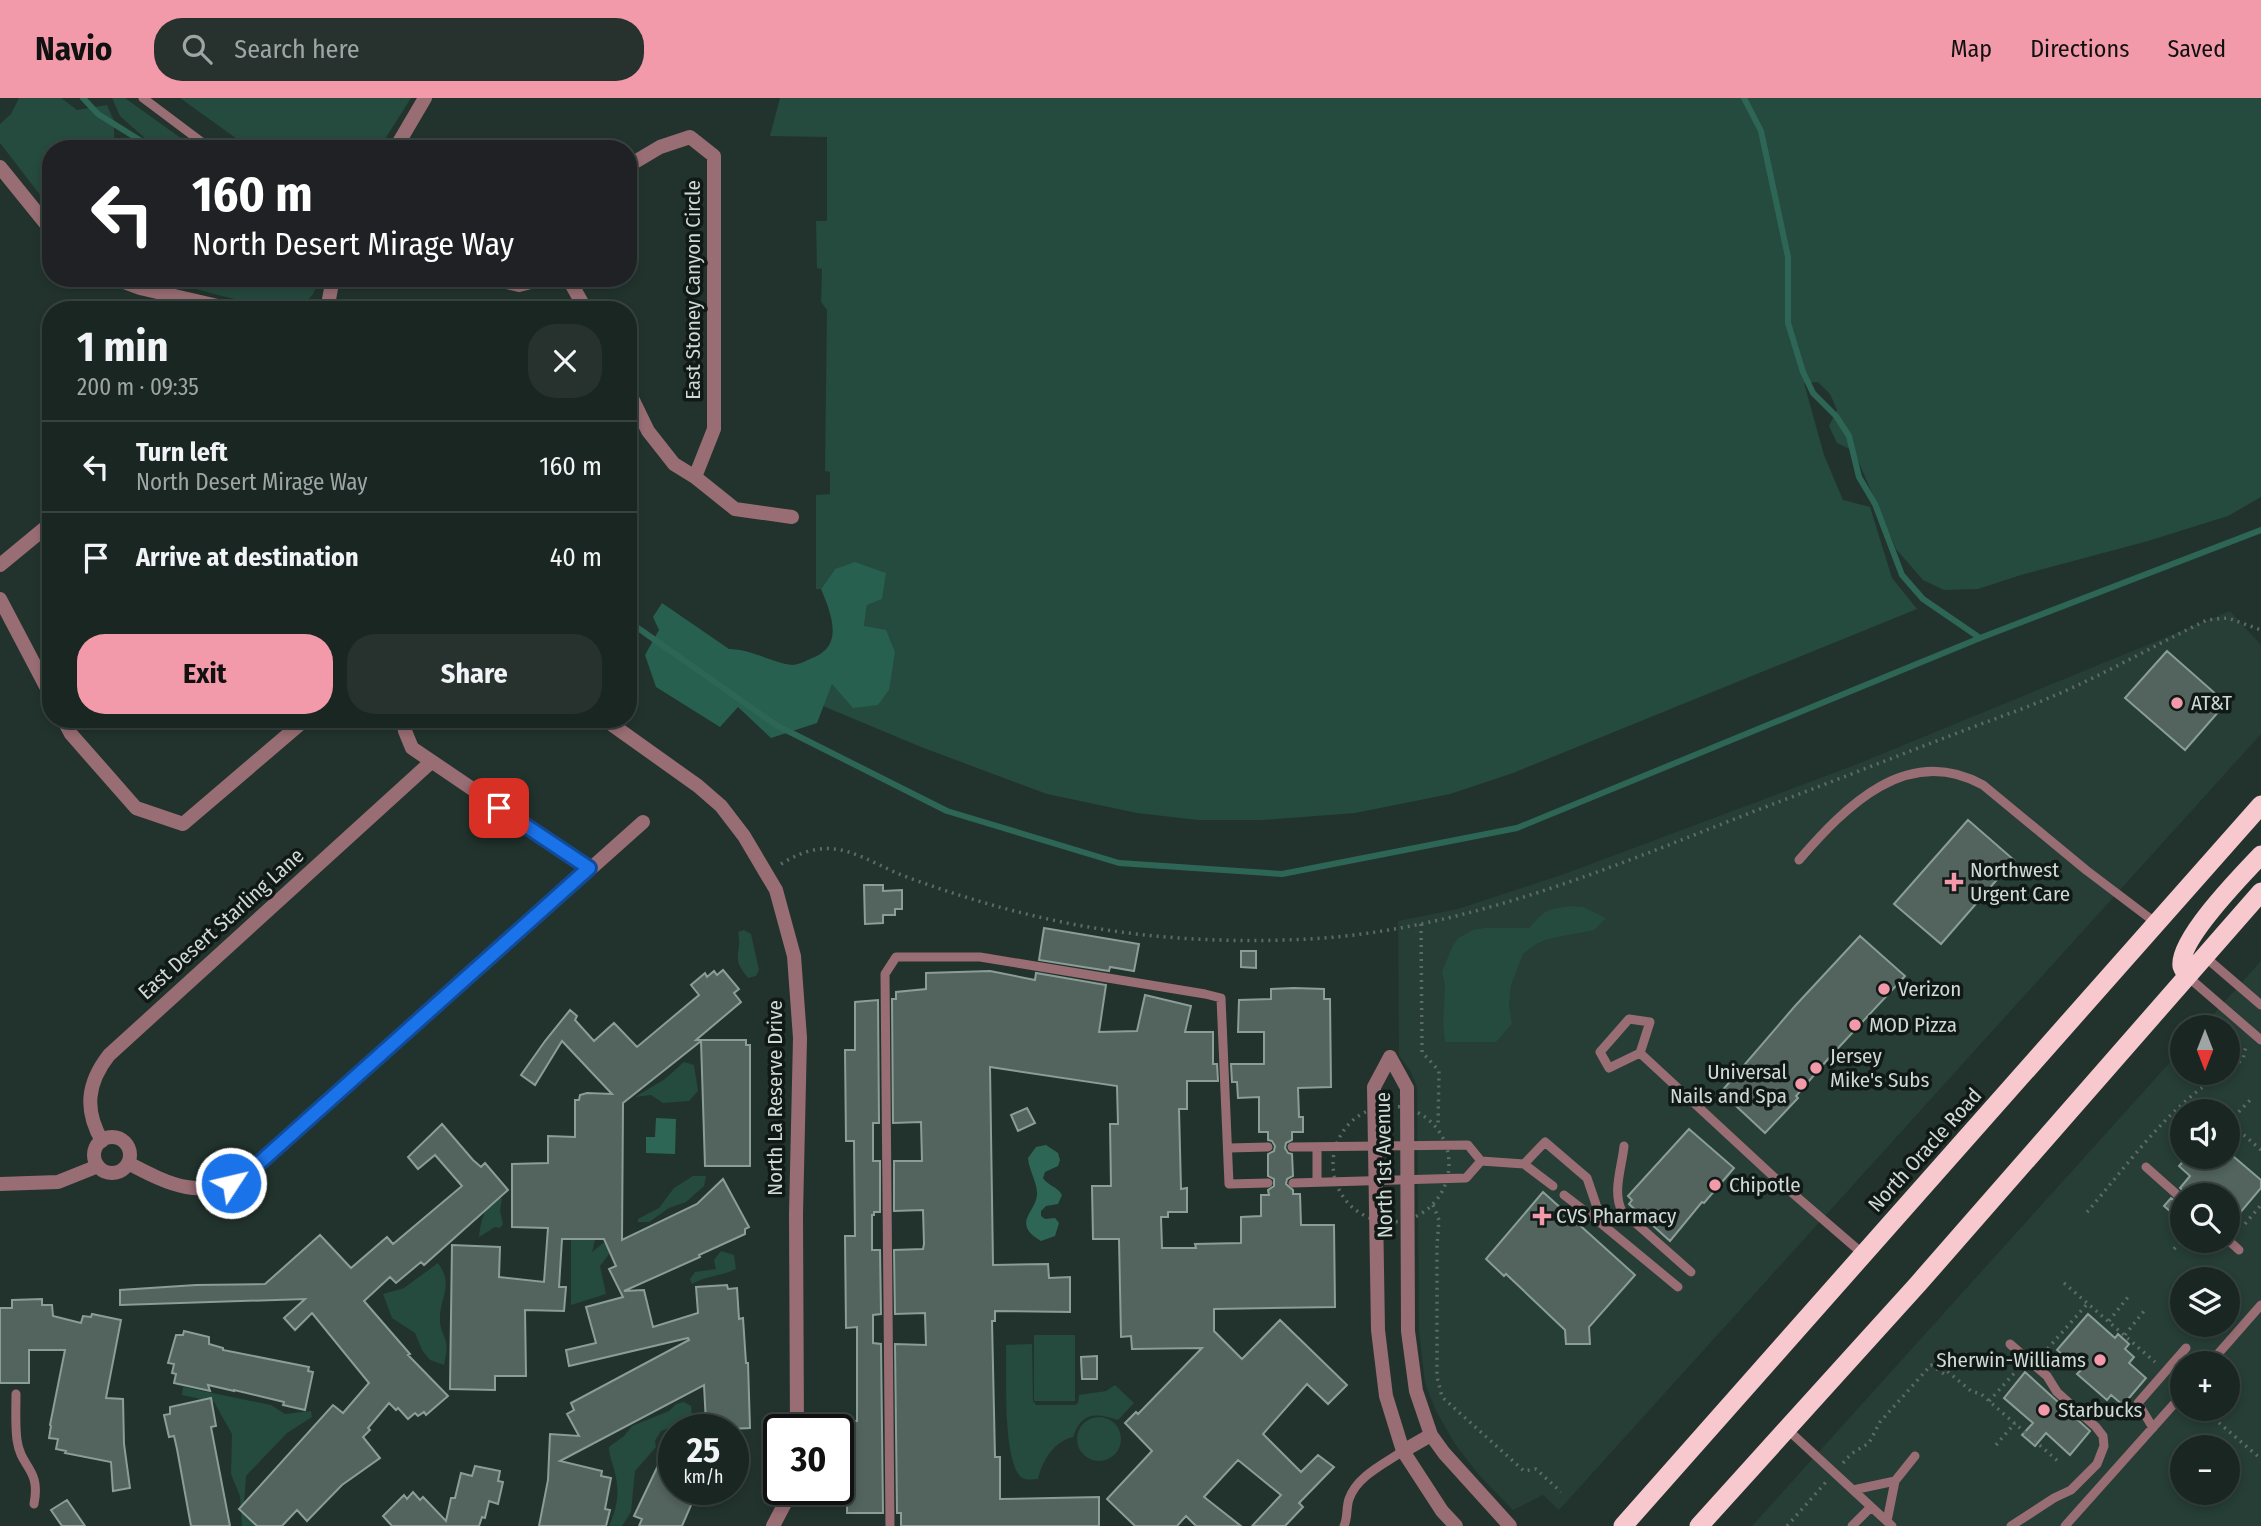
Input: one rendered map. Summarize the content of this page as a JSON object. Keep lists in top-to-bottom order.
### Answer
{
  "streets": {
    "highway": ["North Oracle Road"],
    "street": [
      "East Stoney Canyon Circle",
      "East Desert Starling Lane",
      "North La Reserve Drive",
      "North 1st Avenue"
    ]
  },
  "places": {
    "other": [
      "AT&T",
      "Verizon",
      "MOD Pizza",
      "Jersey Mike's Subs",
      "Universal Nails and Spa",
      "Chipotle",
      "Sherwin-Williams",
      "Starbucks"
    ],
    "health": ["Northwest Urgent Care", "CVS Pharmacy"]
  },
  "north": "bottom",
  "page": {
    "header": "Navio",
    "search": "Search here",
    "nav": ["Map", "Directions", "Saved"],
    "turn": ["160 m", "North Desert Mirage Way"],
    "heading": ["1 min", "200 m · 09:35"],
    "list": [
      {
        "name": "Turn left",
        "note": "North Desert Mirage Way",
        "value": "160 m"
      },
      {
        "name": "Arrive at destination",
        "value": "40 m"
      }
    ],
    "buttons": ["Exit", "Share"],
    "map_buttons": ["+", "−"],
    "speed": "25 km/h",
    "limit": "30"
  }
}
